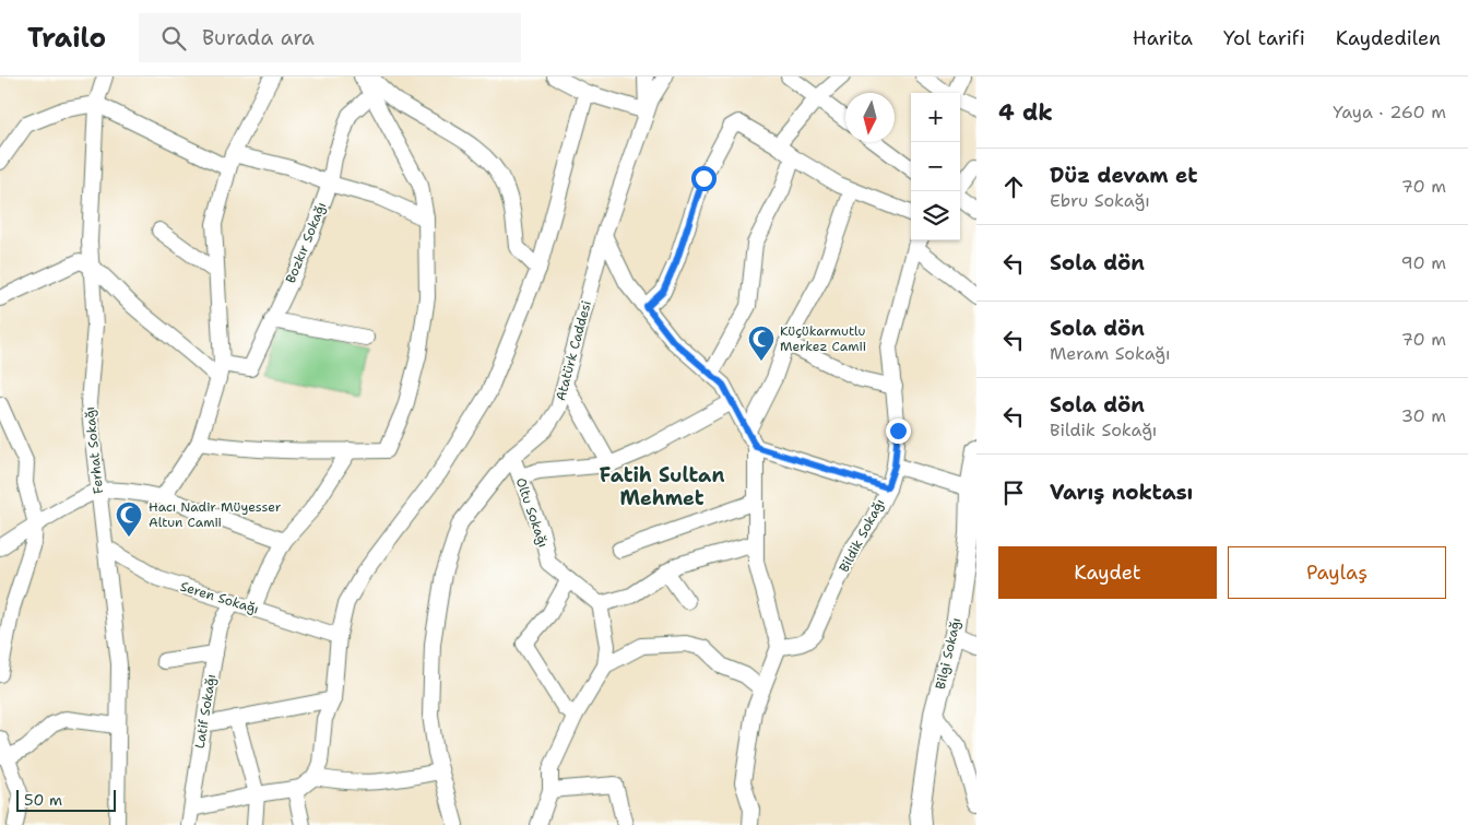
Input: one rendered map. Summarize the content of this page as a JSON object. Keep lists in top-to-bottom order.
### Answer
{
  "streets": {
    "street": [
      "Bozkır Sokağı",
      "Atatürk Caddesi",
      "Ferhat Sokağı",
      "Oltu Sokağı",
      "Bildik Sokağı",
      "Seren Sokağı",
      "Bilgi Sokağı",
      "Latif Sokağı"
    ]
  },
  "crossings": [
    ["Atatürk Caddesi", "Oltu Sokağı"],
    ["Ferhat Sokağı", "Seren Sokağı"],
    ["Seren Sokağı", "Latif Sokağı"]
  ],
  "districts": ["Fatih Sultan Mehmet"],
  "places": {
    "mosque": ["Küçükarmutlu Merkez Camii", "Hacı Nadir Müyesser Altun Camii"]
  },
  "scale_bar": "50 m",
  "north": "bottom",
  "page": {
    "header": "Trailo",
    "search": "Burada ara",
    "nav": ["Harita", "Yol tarifi", "Kaydedilen"],
    "heading": ["4 dk", "Yaya · 260 m"],
    "map_buttons": ["+", "−"],
    "list": [
      ["Düz devam et", "Ebru Sokağı", "70 m"],
      ["Sola dön", "90 m"],
      ["Sola dön", "Meram Sokağı", "70 m"],
      ["Sola dön", "Bildik Sokağı", "30 m"],
      "Varış noktası"
    ],
    "buttons": ["Kaydet", "Paylaş"],
    "scale": "50 m"
  }
}
